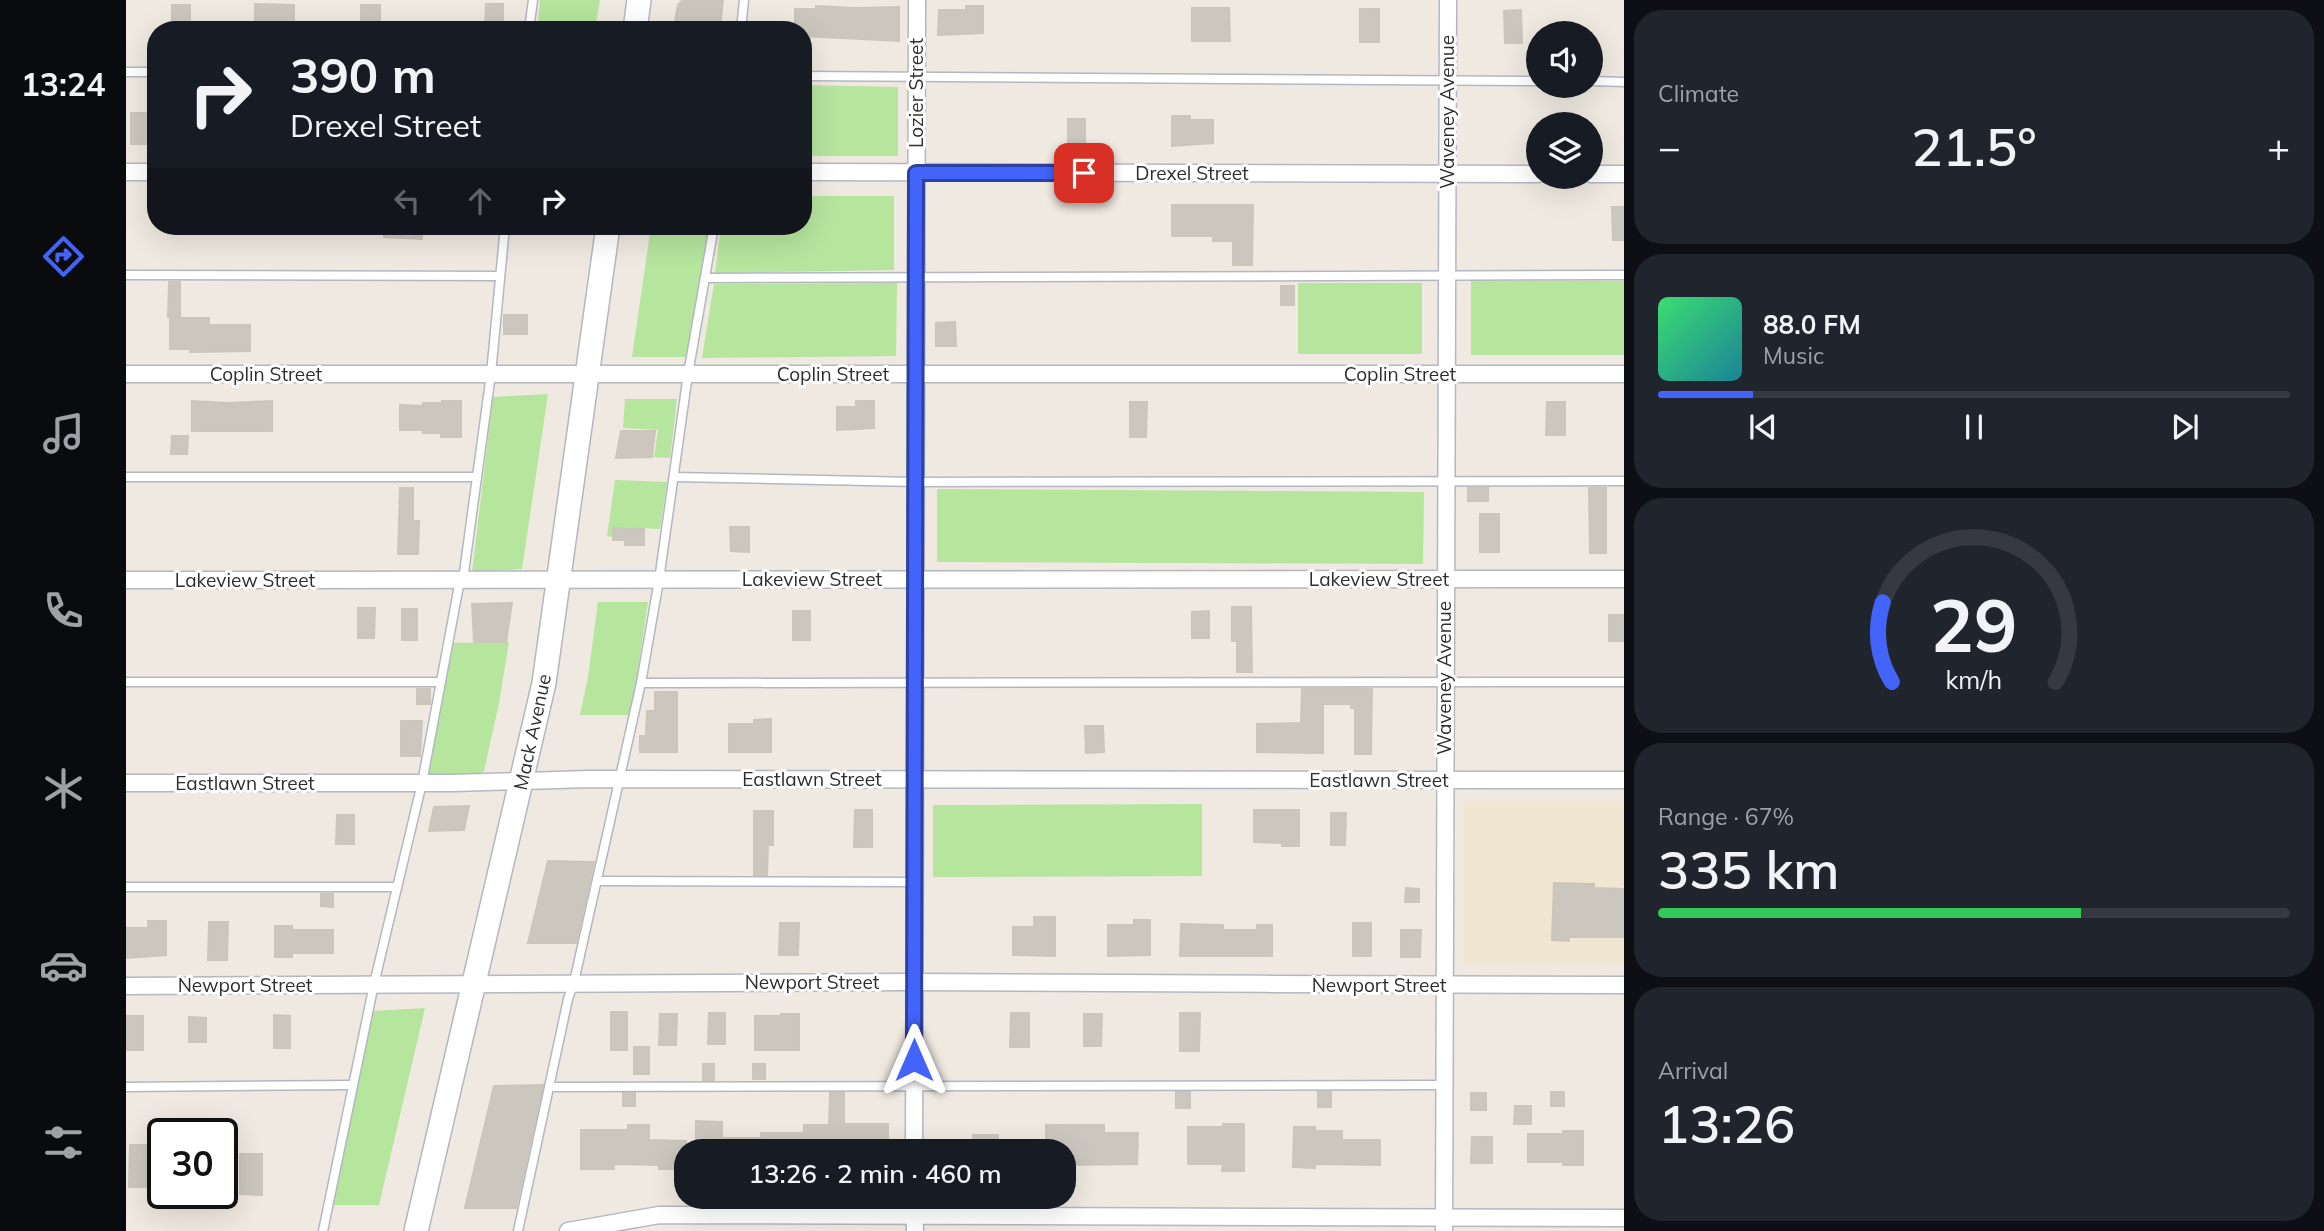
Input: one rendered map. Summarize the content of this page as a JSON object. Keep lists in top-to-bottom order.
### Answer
{
  "streets": {
    "main road": ["Mack Avenue"],
    "street": [
      "Lozier Street",
      "Waveney Avenue",
      "Drexel Street",
      "Coplin Street",
      "Lakeview Street",
      "Eastlawn Street",
      "Newport Street"
    ]
  },
  "crossings": [
    ["Lozier Street", "Drexel Street"],
    ["Lozier Street", "Coplin Street"],
    ["Lozier Street", "Lakeview Street"],
    ["Lozier Street", "Eastlawn Street"],
    ["Lozier Street", "Newport Street"],
    ["Waveney Avenue", "Drexel Street"],
    ["Waveney Avenue", "Coplin Street"],
    ["Waveney Avenue", "Lakeview Street"],
    ["Waveney Avenue", "Eastlawn Street"],
    ["Waveney Avenue", "Newport Street"],
    ["Coplin Street", "Mack Avenue"],
    ["Lakeview Street", "Mack Avenue"],
    ["Mack Avenue", "Eastlawn Street"],
    ["Mack Avenue", "Newport Street"]
  ],
  "page": {
    "tabs": "13:24",
    "tile": [
      "Climate",
      ["Range · 67%", "335 km"],
      ["Arrival", "13:26"]
    ],
    "turn": ["390 m", "Drexel Street"],
    "heat": ["−", "21.5°", "+"],
    "song": ["88.0 FM", "Music"],
    "limit": "30",
    "trip": "13:26 · 2 min · 460 m",
    "gauge": ["29", "km/h"]
  }
}
